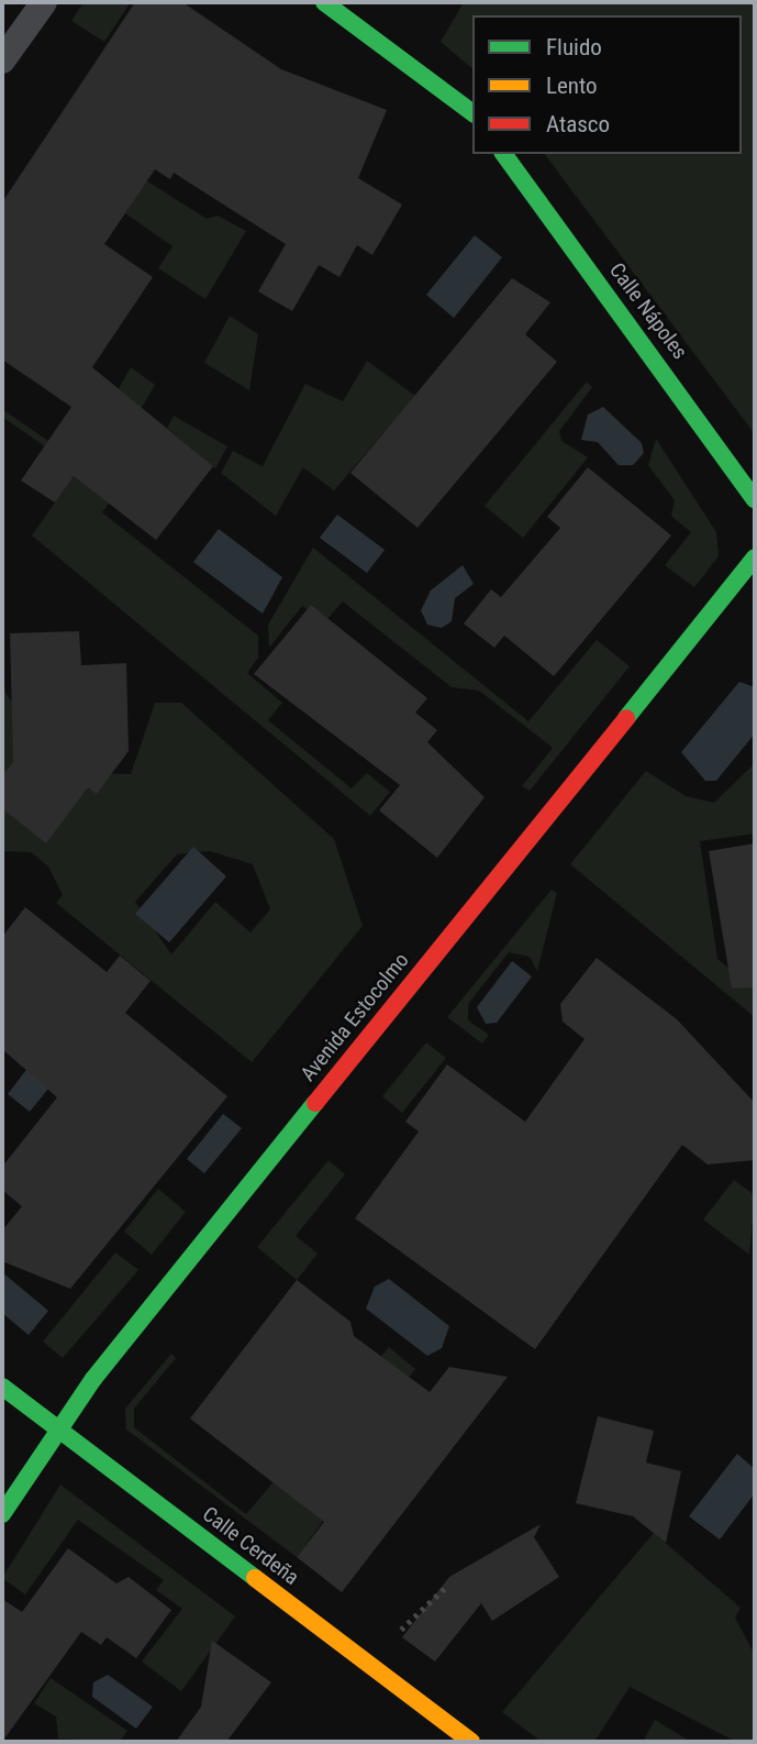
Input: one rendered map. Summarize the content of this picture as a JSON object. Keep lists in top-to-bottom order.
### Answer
{
  "streets": {
    "street": ["Calle Nápoles", "Avenida Estocolmo", "Calle Cerdeña"]
  },
  "crossings": [
    ["Avenida Estocolmo", "Calle Cerdeña"]
  ],
  "legend": ["Fluido", "Lento", "Atasco"]
}
